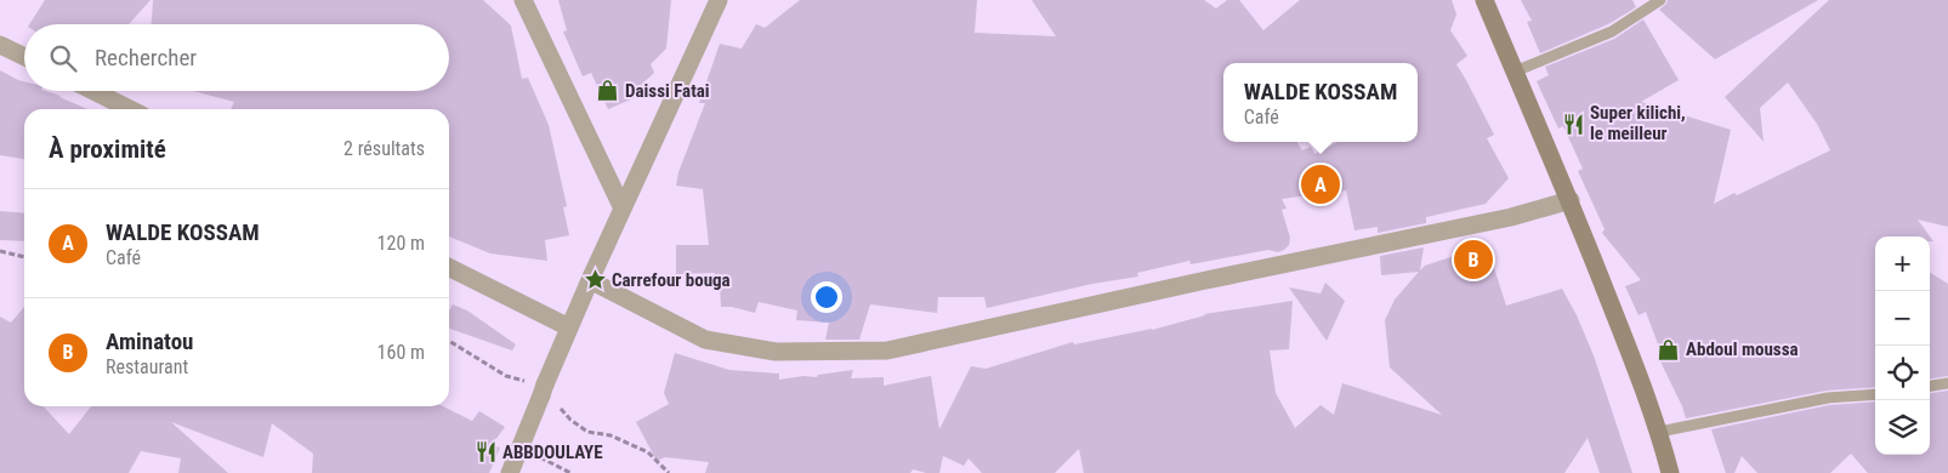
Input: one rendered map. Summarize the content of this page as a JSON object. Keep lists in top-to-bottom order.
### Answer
{
  "places": {
    "shop": ["Daissi Fatai", "Abdoul moussa"],
    "restaurant": ["Super kilichi, le meilleur", "ABBDOULAYE"],
    "place": ["Carrefour bouga"]
  },
  "page": {
    "search": "Rechercher",
    "popup": ["WALDE KOSSAM", "Café"],
    "heading": ["À proximité", "2 résultats"],
    "pins": ["A", "B"],
    "list": [
      {
        "mark": "A",
        "name": "WALDE KOSSAM",
        "note": "Café",
        "value": "120 m"
      },
      {
        "mark": "B",
        "name": "Aminatou",
        "note": "Restaurant",
        "value": "160 m"
      }
    ],
    "map_buttons": ["+", "−"]
  }
}
